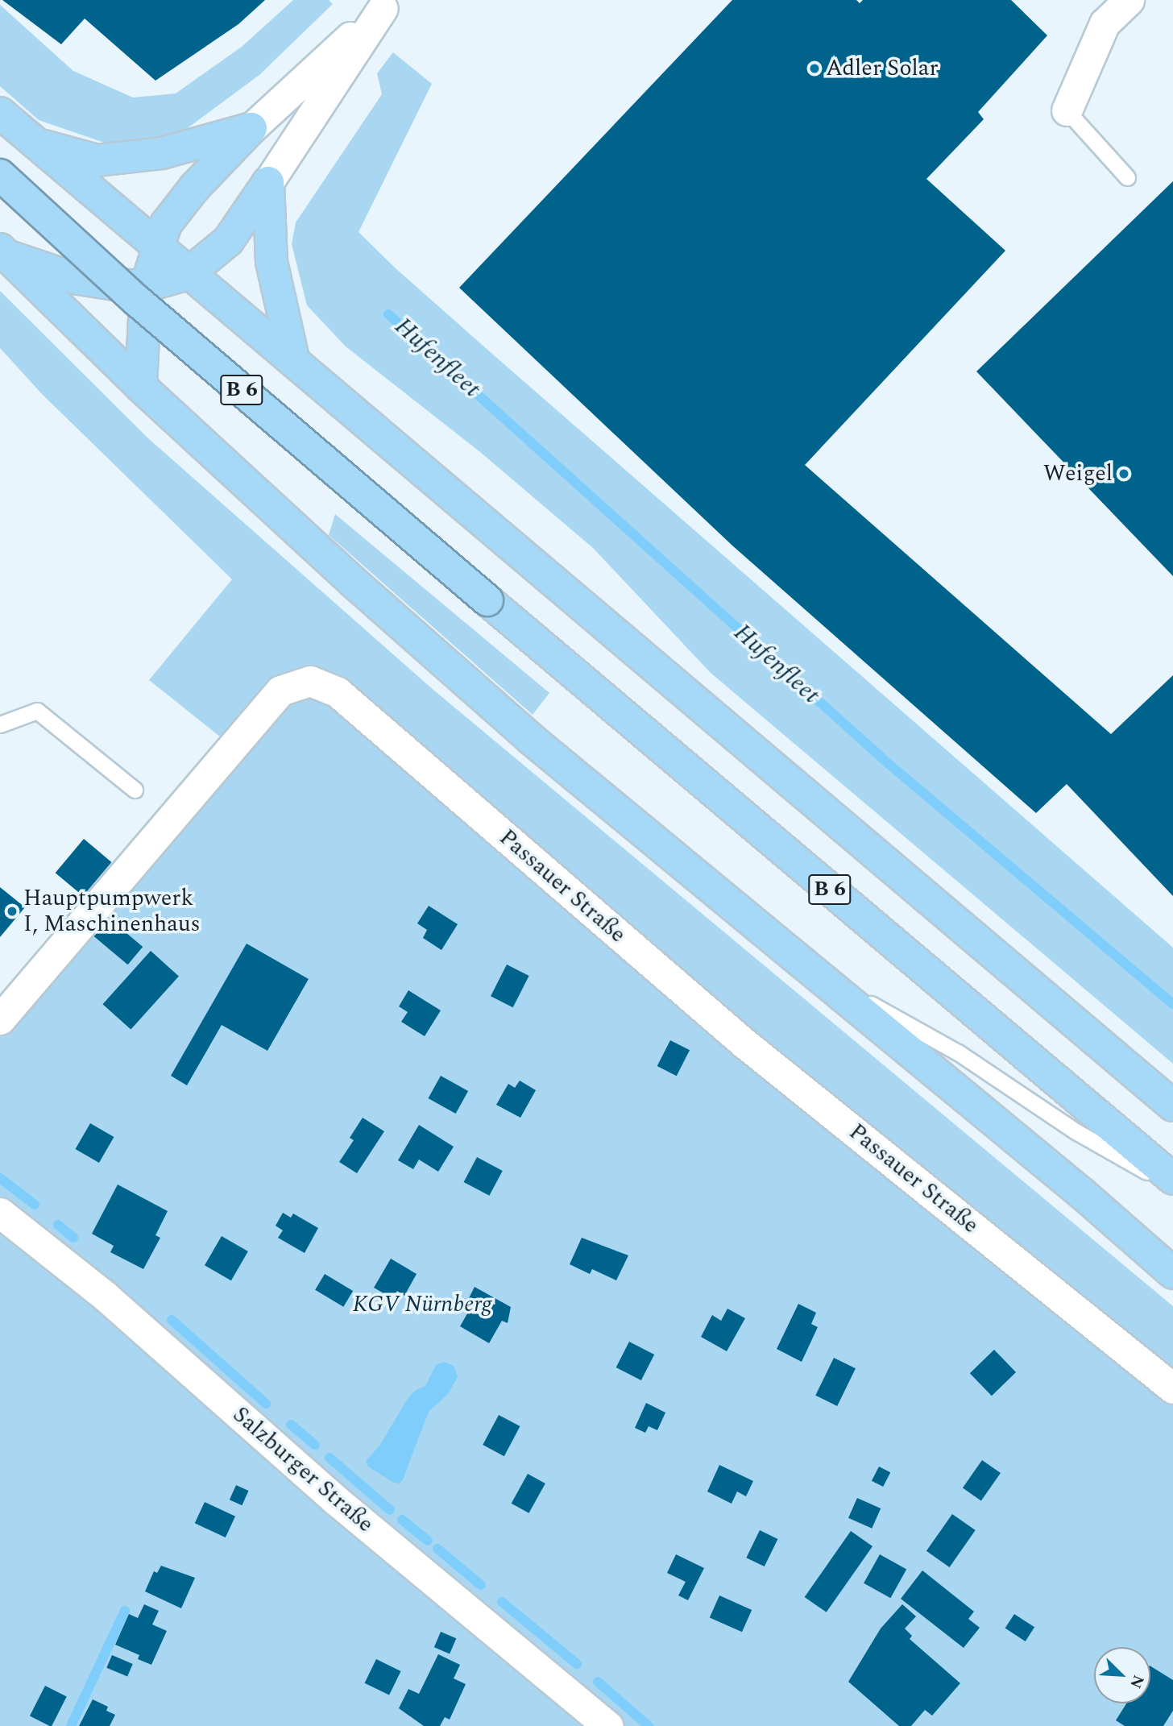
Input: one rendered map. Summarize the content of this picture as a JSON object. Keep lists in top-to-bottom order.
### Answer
{
  "streets": {
    "highway": ["B 6"],
    "street": ["Passauer Straße", "Salzburger Straße"]
  },
  "water": ["Hufenfleet"],
  "parks": ["KGV Nürnberg"],
  "places": ["Adler Solar", "Weigel", "Hauptpumpwerk I, Maschinenhaus"],
  "north": "bottom right"
}
